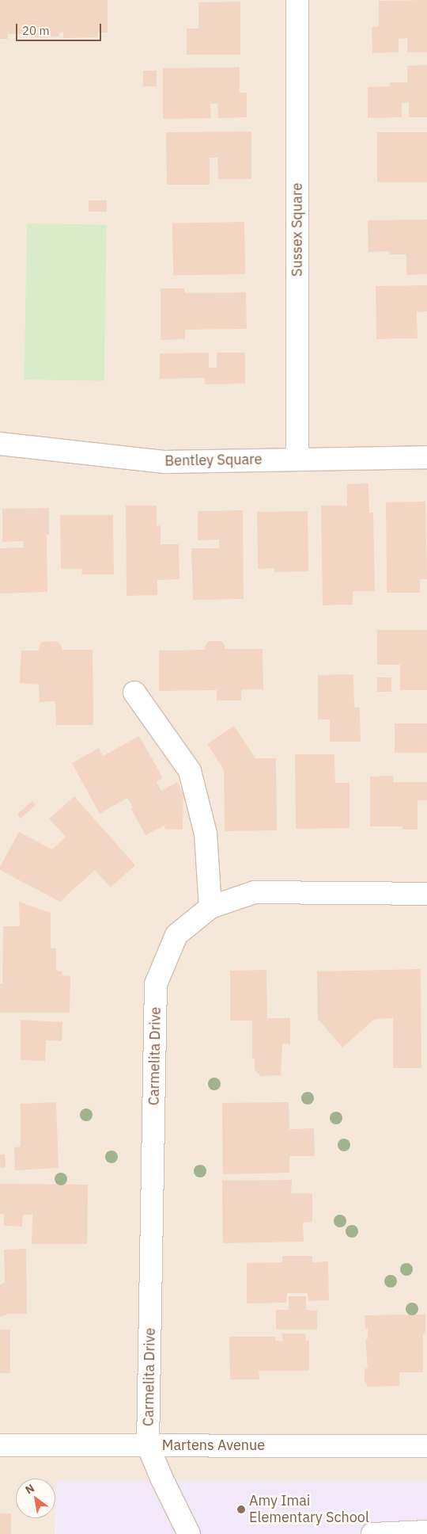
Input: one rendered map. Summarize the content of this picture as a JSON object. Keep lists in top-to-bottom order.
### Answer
{
  "streets": {
    "street": [
      "Sussex Square",
      "Bentley Square",
      "Carmelita Drive",
      "Martens Avenue"
    ]
  },
  "crossings": [
    ["Sussex Square", "Bentley Square"],
    ["Carmelita Drive", "Martens Avenue"]
  ],
  "places": ["Amy Imai Elementary School"],
  "scale_bar": "20 m",
  "north": "top left"
}
